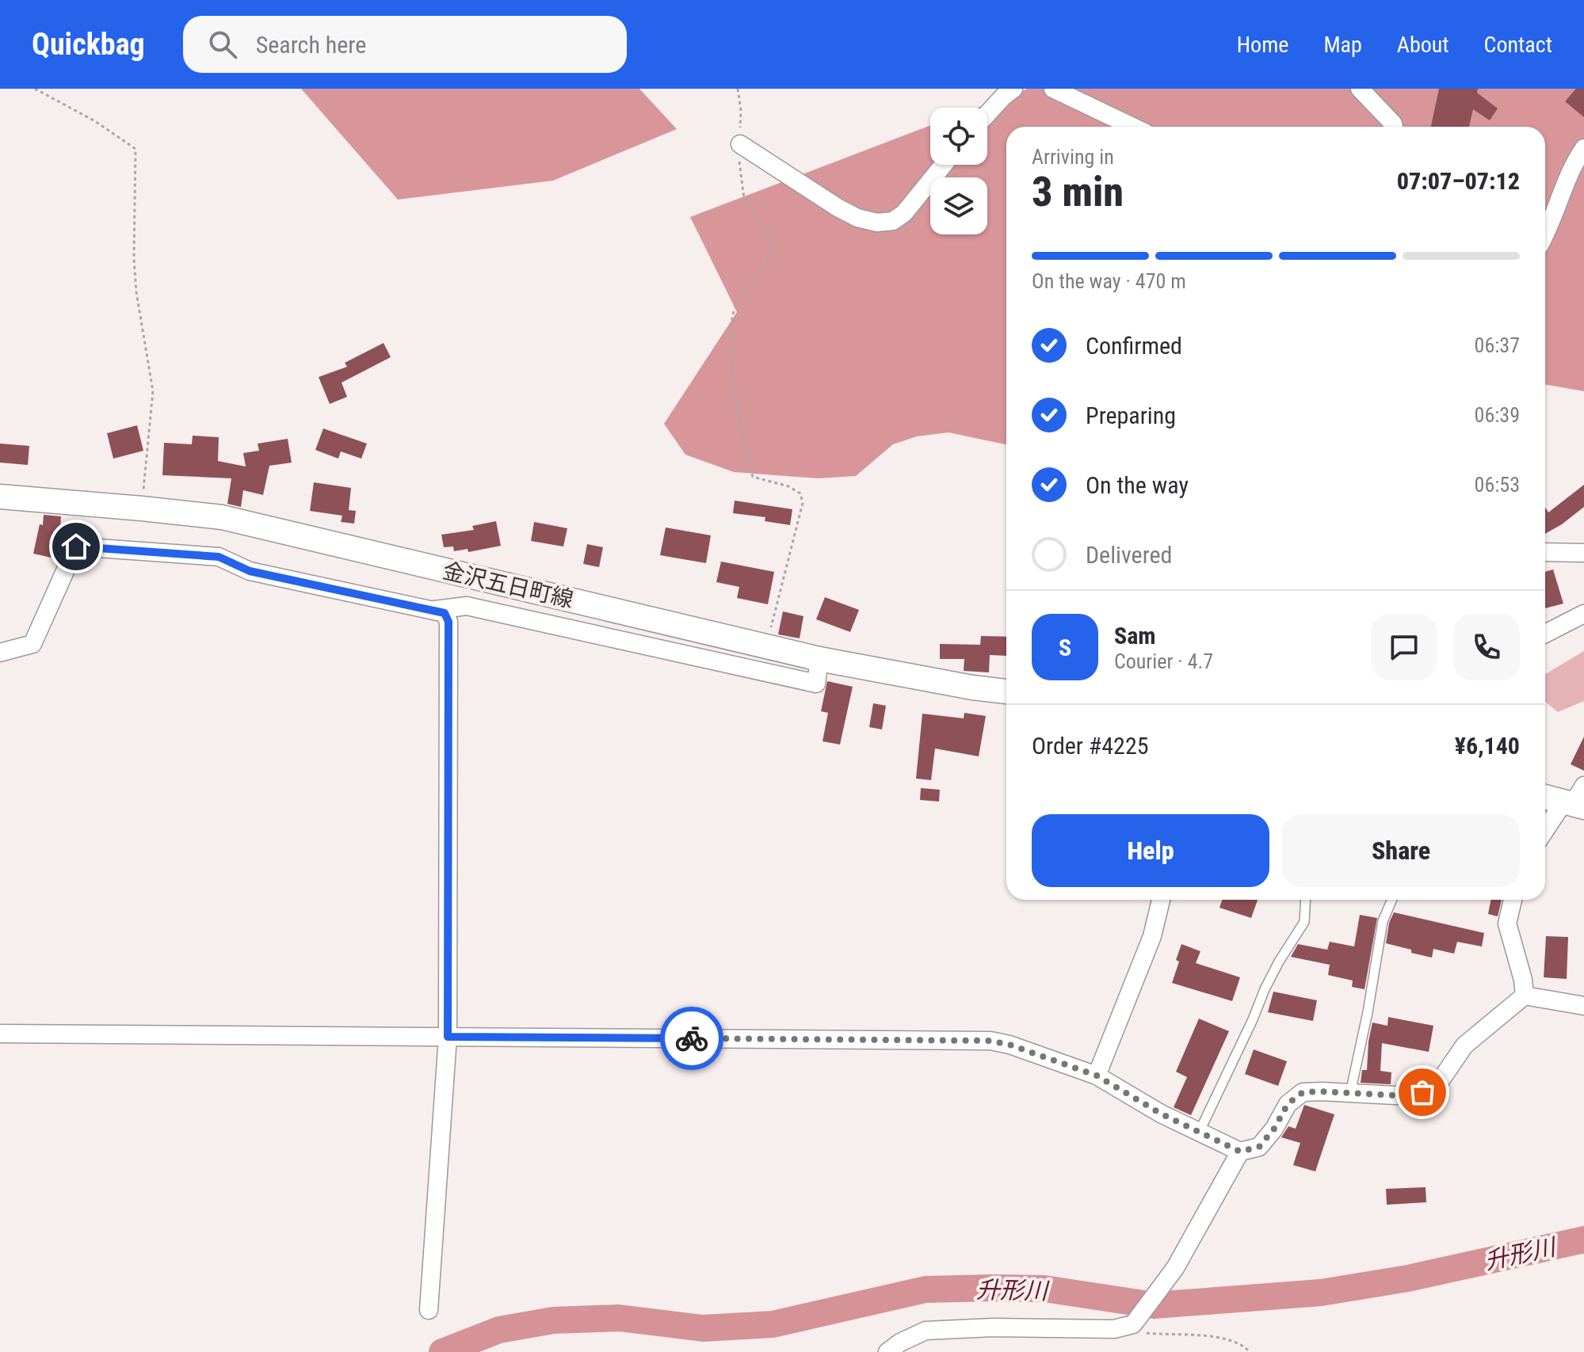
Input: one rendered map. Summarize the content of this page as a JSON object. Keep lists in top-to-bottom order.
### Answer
{
  "streets": {
    "main road": ["金沢五日町線"]
  },
  "water": ["升形川"],
  "page": {
    "header": "Quickbag",
    "search": "Search here",
    "nav": [
      "Home",
      "Map",
      "About",
      "Contact"
    ],
    "heading": ["3 min", "Arriving in", "07:07–07:12"],
    "panel": [
      "Sam",
      "Courier · 4.7",
      "Order #4225",
      "¥6,140"
    ],
    "bar": "On the way · 470 m",
    "list": [
      ["Confirmed", "06:37"],
      ["Preparing", "06:39"],
      ["On the way", "06:53"],
      "Delivered"
    ],
    "round": "S",
    "buttons": ["Help", "Share"]
  }
}
